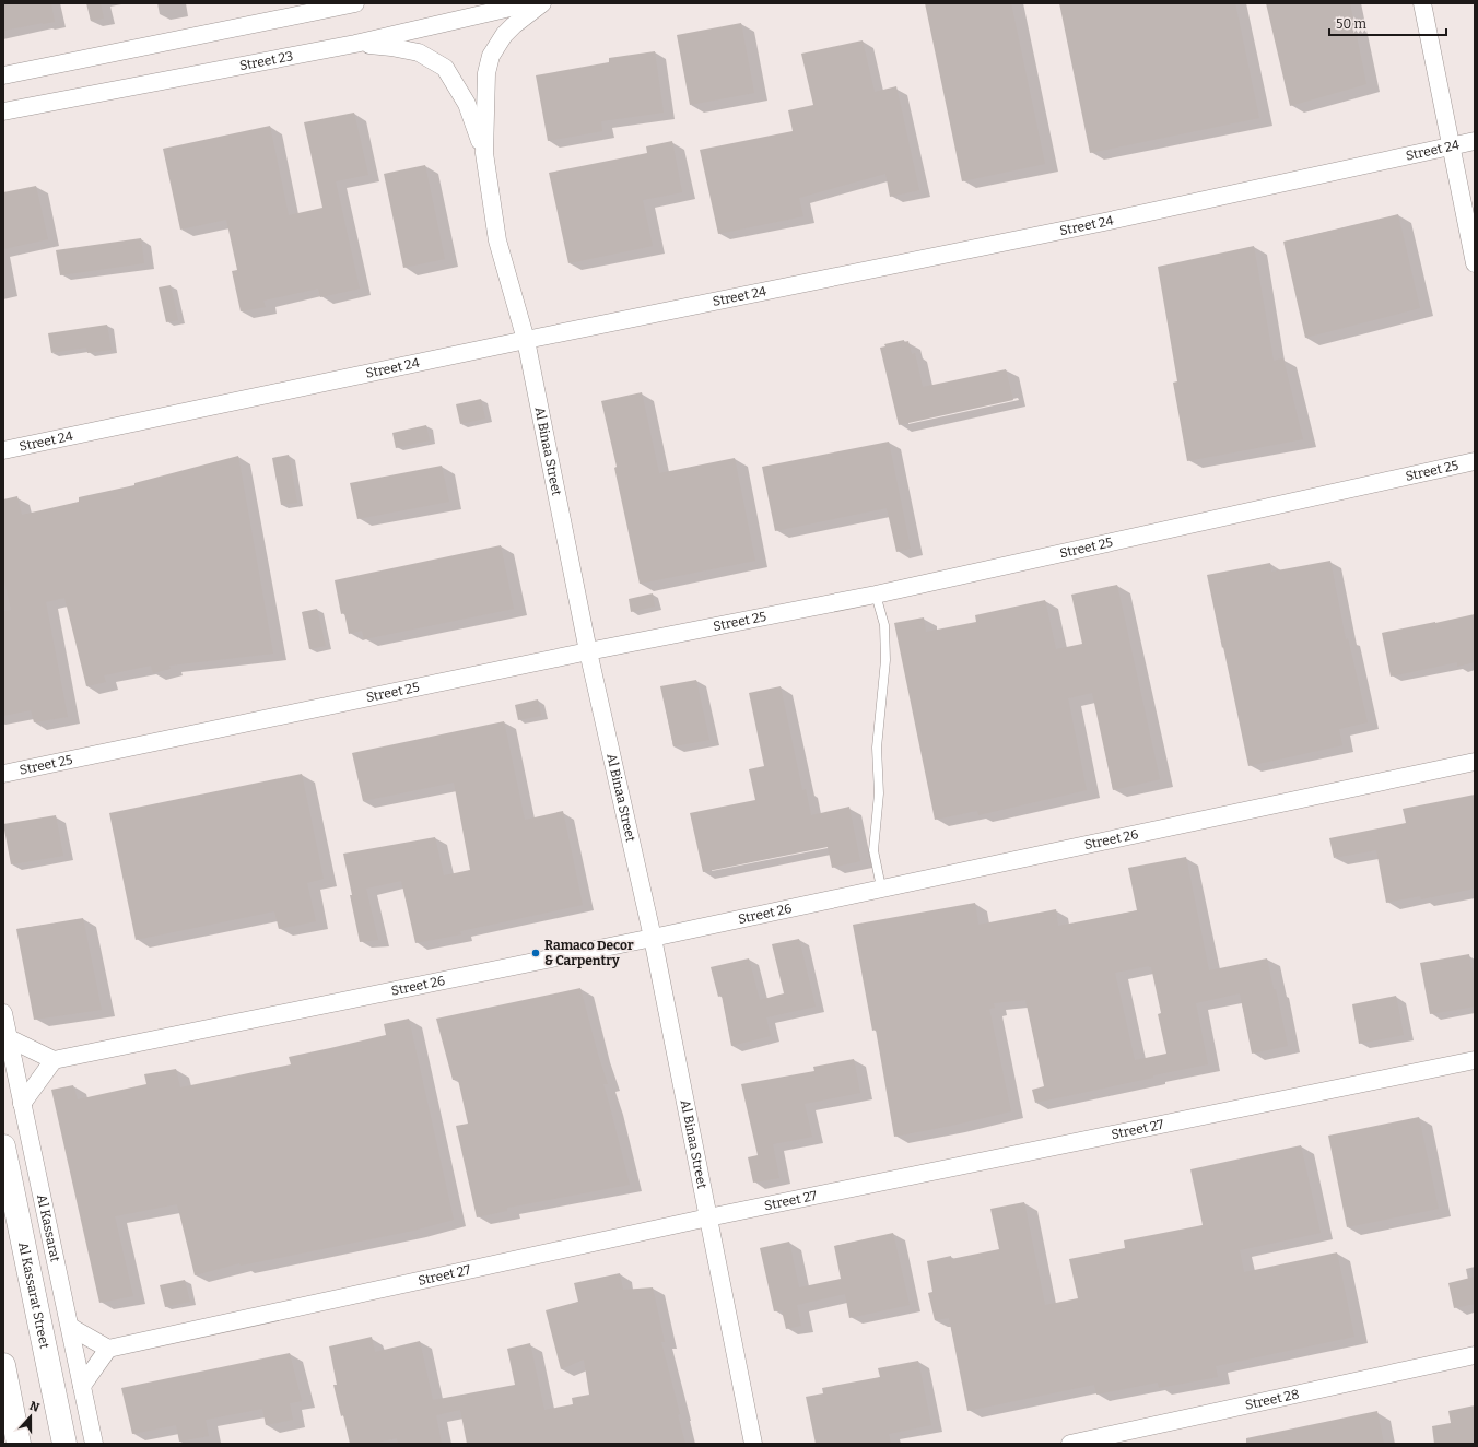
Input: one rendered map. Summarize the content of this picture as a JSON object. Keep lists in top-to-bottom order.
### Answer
{
  "streets": {
    "street": [
      "Street 23",
      "Street 24",
      "Al Binaa Street",
      "Street 25",
      "Street 26",
      "Street 27",
      "Al Kassarat",
      "Al Kassarat Street",
      "Street 28"
    ]
  },
  "crossings": [
    ["Street 23", "Al Binaa Street"],
    ["Street 24", "Al Binaa Street"],
    ["Al Binaa Street", "Street 25"],
    ["Al Binaa Street", "Street 26"],
    ["Al Binaa Street", "Street 27"]
  ],
  "places": ["Ramaco Decor & Carpentry"],
  "scale_bar": "50 m",
  "north": "top"
}
